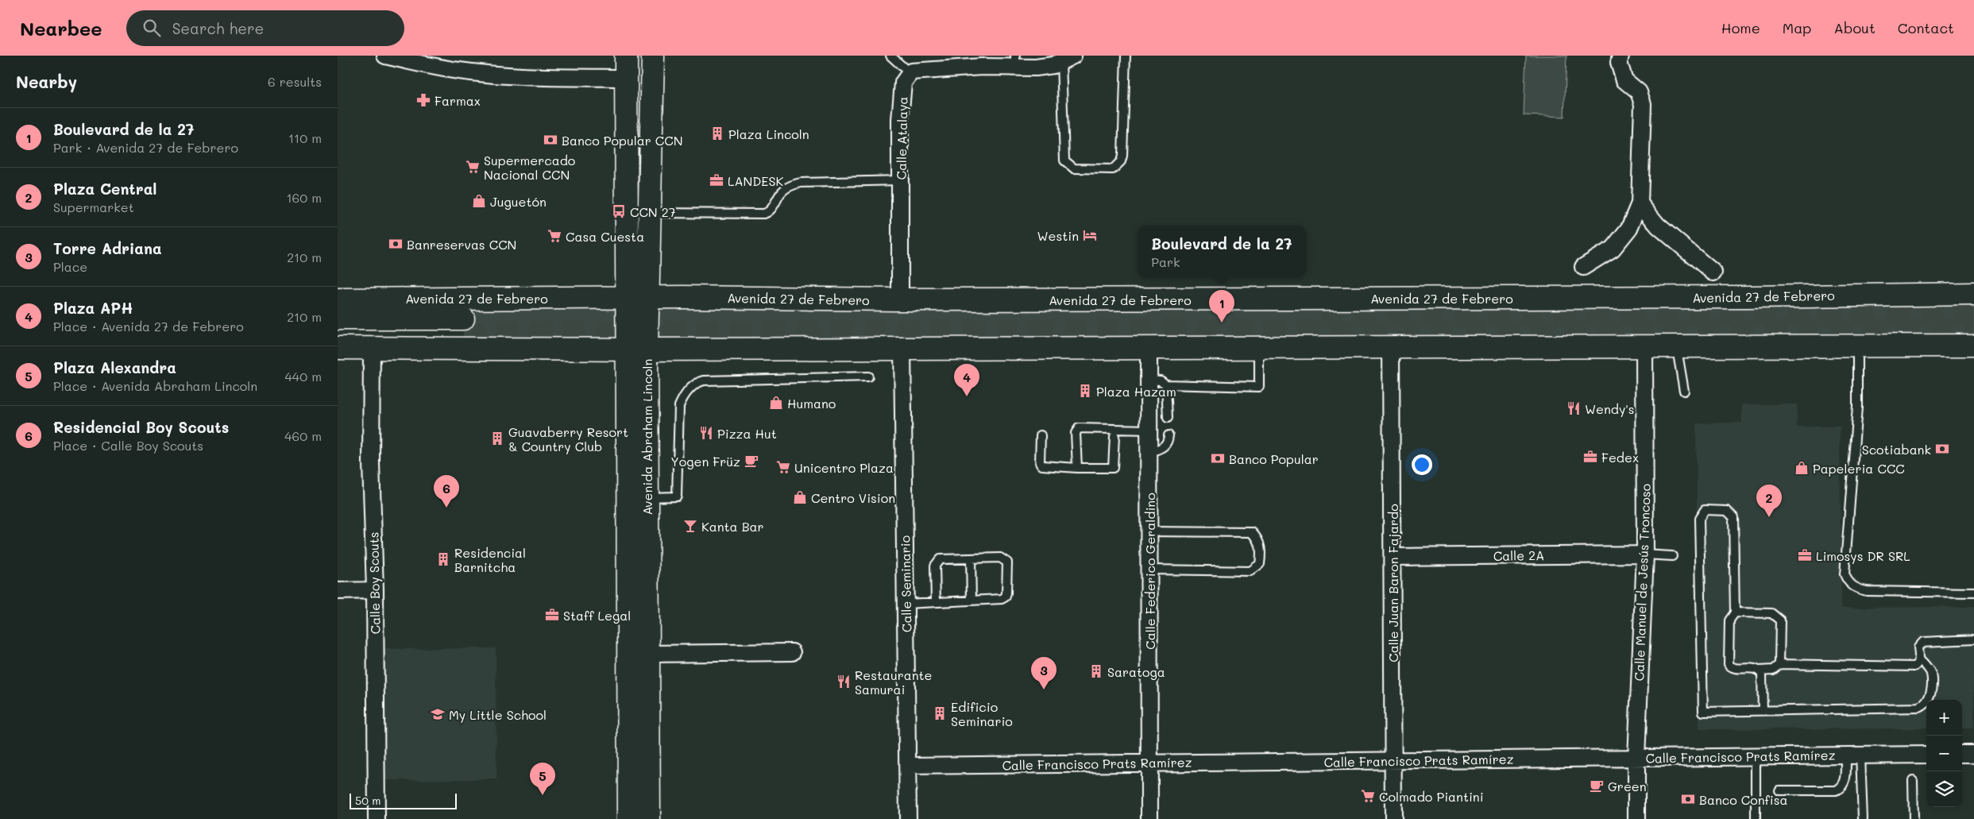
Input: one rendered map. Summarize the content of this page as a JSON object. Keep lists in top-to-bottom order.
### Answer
{
  "streets": {
    "main road": ["Avenida 27 de Febrero", "Avenida Abraham Lincoln"],
    "street": [
      "Calle Atalaya",
      "Calle 2A",
      "Calle Federico Geraldino",
      "Calle Manuel de Jesús Troncoso",
      "Calle Boy Scouts",
      "Calle Juan Baron Fajardo",
      "Calle Seminario",
      "Calle Francisco Prats Ramírez"
    ]
  },
  "crossings": [
    ["Calle Atalaya", "Avenida 27 de Febrero"],
    ["Avenida 27 de Febrero", "Avenida Abraham Lincoln"],
    ["Calle 2A", "Calle Manuel de Jesús Troncoso"],
    ["Calle 2A", "Calle Juan Baron Fajardo"],
    ["Calle Federico Geraldino", "Calle Francisco Prats Ramírez"],
    ["Calle Manuel de Jesús Troncoso", "Calle Francisco Prats Ramírez"],
    ["Calle Juan Baron Fajardo", "Calle Francisco Prats Ramírez"],
    ["Calle Seminario", "Calle Francisco Prats Ramírez"]
  ],
  "places": {
    "pharmacy": ["Farmax"],
    "building": [
      "Plaza Lincoln",
      "Plaza Hazam",
      "Guavaberry Resort & Country Club",
      "Residencial Barnitcha",
      "Saratoga",
      "Edificio Seminario"
    ],
    "bank": [
      "Banco Popular CCN",
      "Banreservas CCN",
      "Scotiabank",
      "Banco Popular",
      "Banco Confisa"
    ],
    "supermarket": [
      "Supermercado Nacional CCN",
      "Casa Cuesta",
      "Unicentro Plaza",
      "Colmado Piantini"
    ],
    "office": [
      "LANDESK",
      "Fedex",
      "Limosys DR SRL",
      "Staff Legal"
    ],
    "shop": [
      "Juguetón",
      "Humano",
      "Papeleria CCC",
      "Centro Vision"
    ],
    "bus stop": ["CCN 27"],
    "hotel": ["Westin"],
    "restaurant": ["Wendy's", "Pizza Hut", "Restaurante Samurai"],
    "cafe": ["Yogen Früz", "Green"],
    "bar": ["Kanta Bar"],
    "school or university": ["My Little School"]
  },
  "scale_bar": "50 m",
  "page": {
    "header": "Nearbee",
    "search": "Search here",
    "nav": [
      "Home",
      "Map",
      "About",
      "Contact"
    ],
    "heading": ["Nearby", "6 results"],
    "list": [
      {
        "mark": "1",
        "name": "Boulevard de la 27",
        "note": "Park · Avenida 27 de Febrero",
        "value": "110 m"
      },
      {
        "mark": "2",
        "name": "Plaza Central",
        "note": "Supermarket",
        "value": "160 m"
      },
      {
        "mark": "3",
        "name": "Torre Adriana",
        "note": "Place",
        "value": "210 m"
      },
      {
        "mark": "4",
        "name": "Plaza APH",
        "note": "Place · Avenida 27 de Febrero",
        "value": "210 m"
      },
      {
        "mark": "5",
        "name": "Plaza Alexandra",
        "note": "Place · Avenida Abraham Lincoln",
        "value": "440 m"
      },
      {
        "mark": "6",
        "name": "Residencial Boy Scouts",
        "note": "Place · Calle Boy Scouts",
        "value": "460 m"
      }
    ],
    "popup": ["Boulevard de la 27", "Park"],
    "pins": [
      "1",
      "4",
      "6",
      "2",
      "3",
      "5"
    ],
    "map_buttons": ["+", "−"],
    "scale": "50 m"
  }
}
